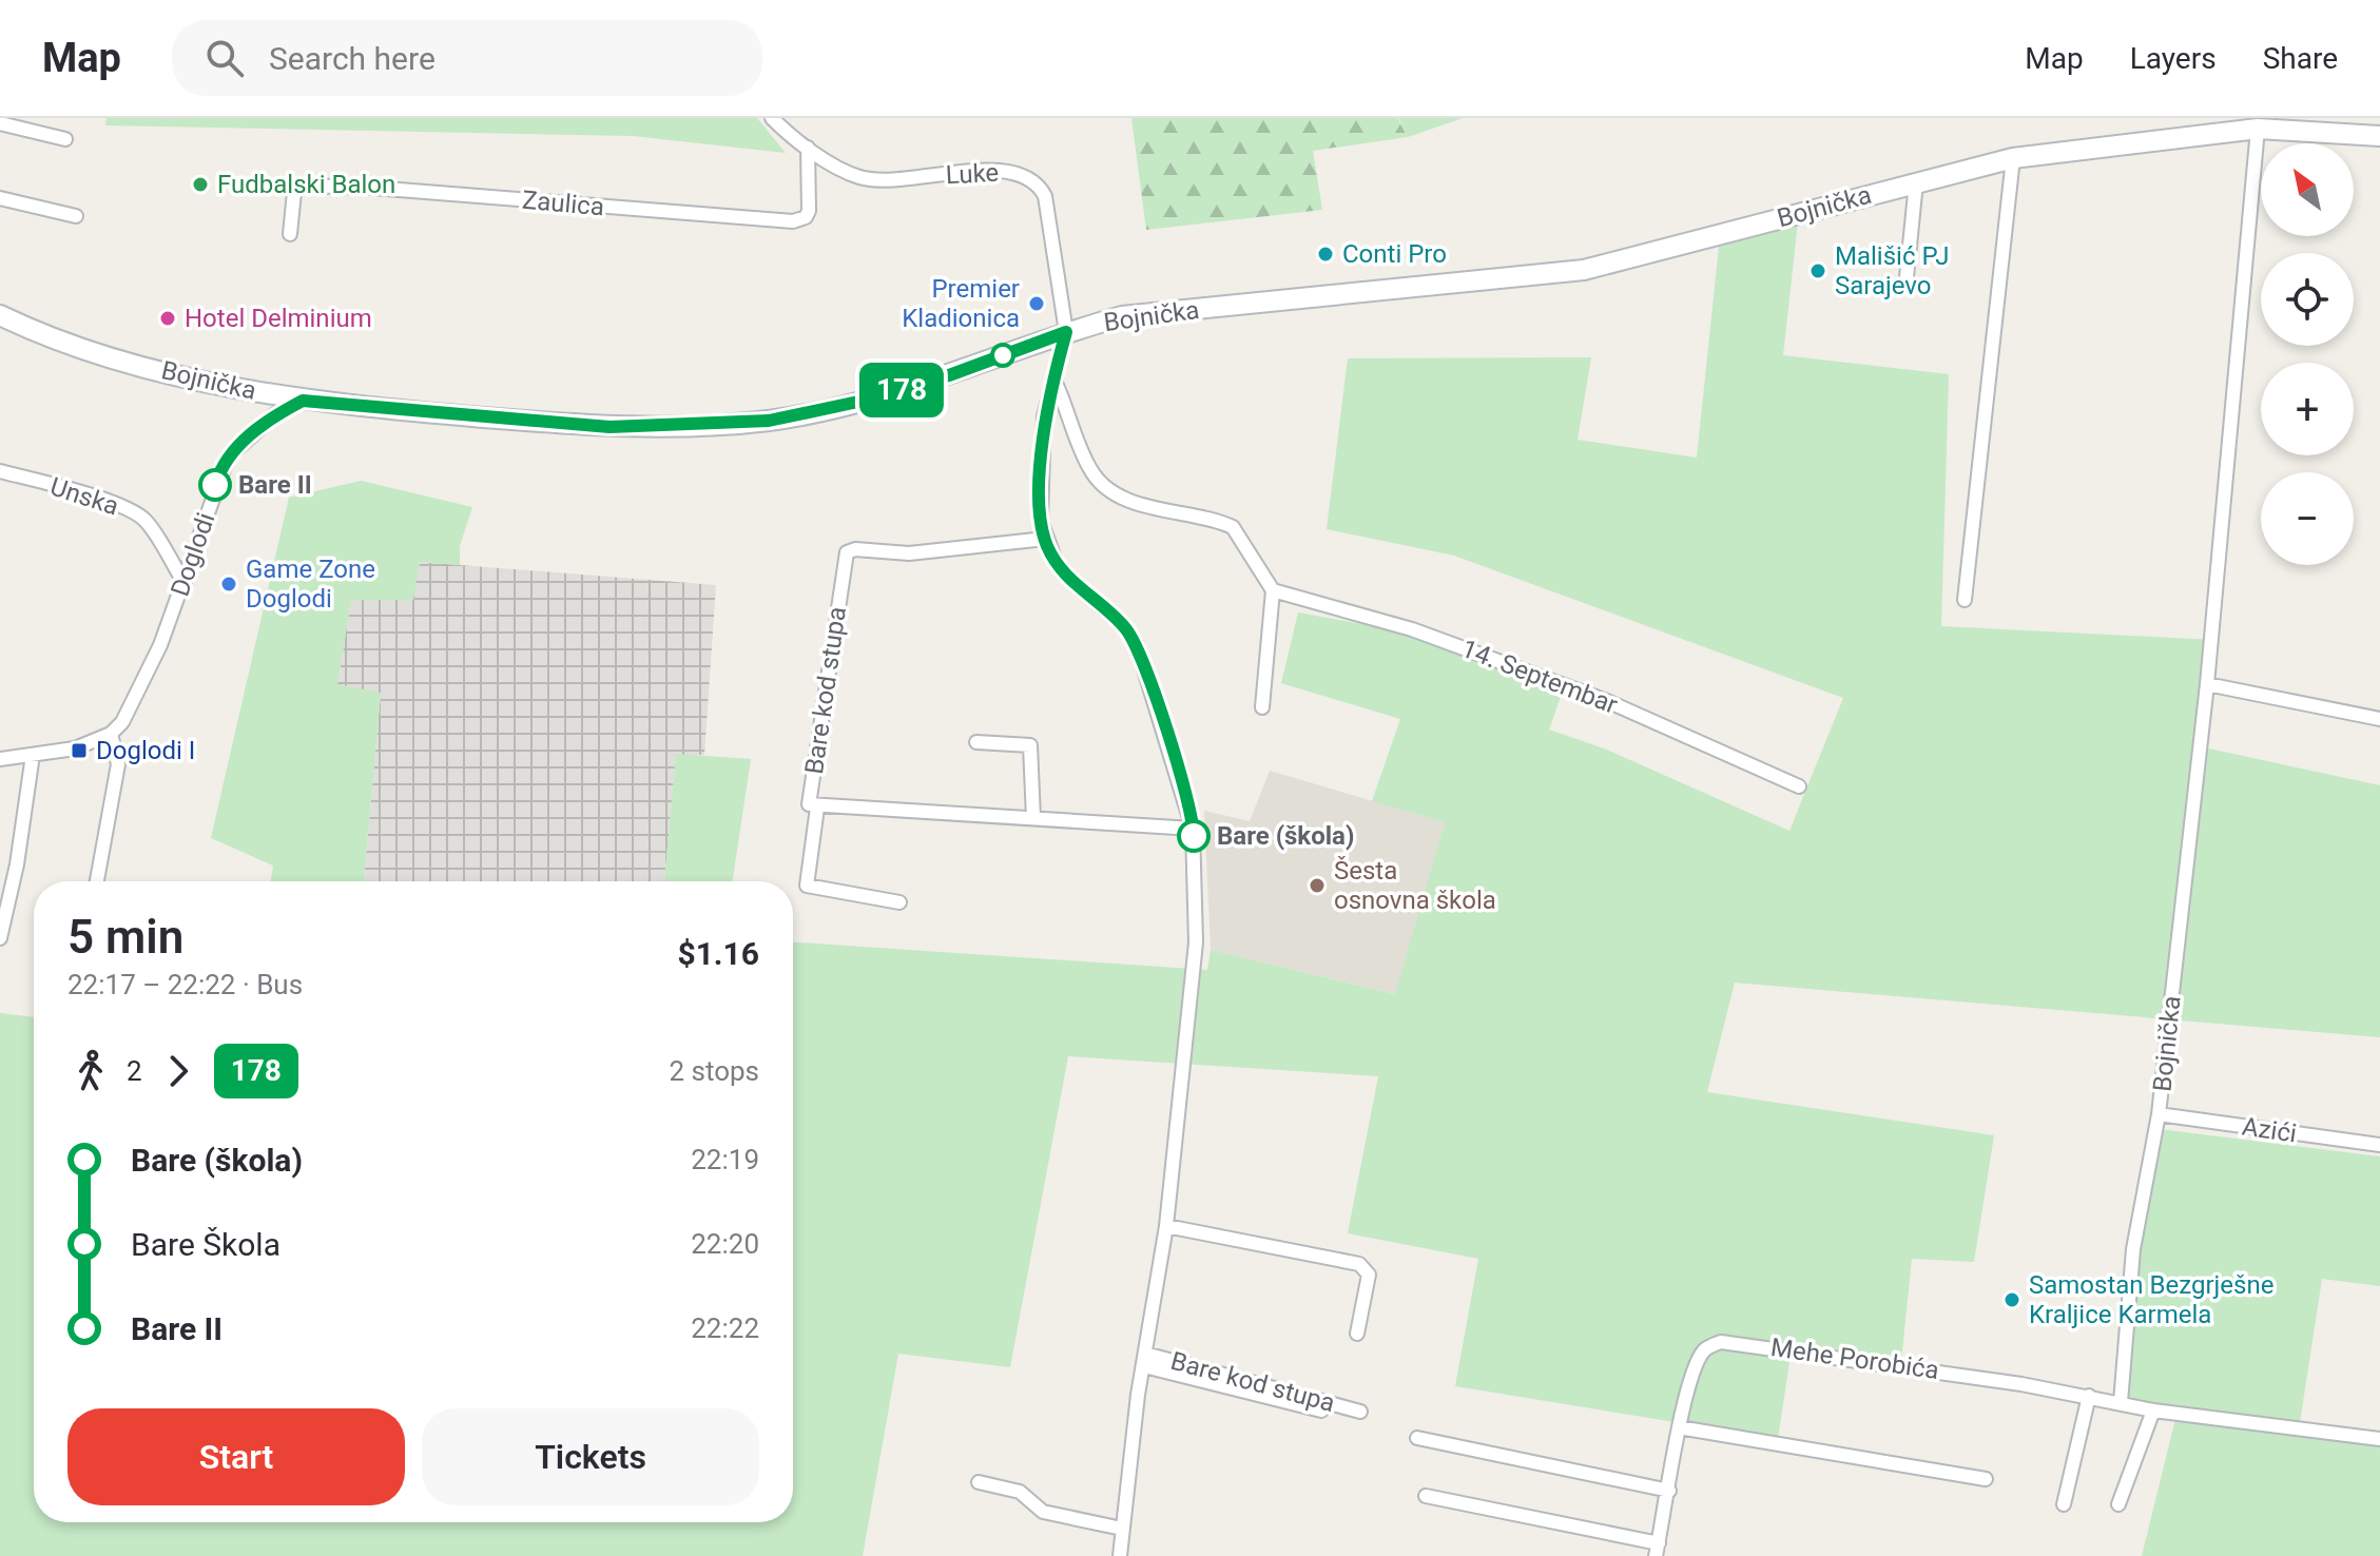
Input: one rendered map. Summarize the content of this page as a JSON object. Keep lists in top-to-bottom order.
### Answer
{
  "streets": {
    "main road": ["Bojnička"],
    "street": [
      "Luke",
      "Zaulica",
      "Unska",
      "Doglodi",
      "14. Septembar",
      "Bare kod stupa",
      "Azići",
      "Mehe Porobića"
    ]
  },
  "crossings": [
    ["Luke", "Zaulica"],
    ["Luke", "Bojnička"],
    ["Luke", "Bare kod stupa"],
    ["Bojnička", "Doglodi"],
    ["Bojnička", "Bare kod stupa"],
    ["Bojnička", "Azići"],
    ["Bojnička", "Mehe Porobića"],
    ["Unska", "Doglodi"]
  ],
  "places": {
    "other": [
      "Fudbalski Balon",
      "Conti Pro",
      "Mališić PJ Sarajevo",
      "Premier Kladionica",
      "Hotel Delminium",
      "Bare II",
      "Game Zone Doglodi",
      "Bare (škola)",
      "Šesta osnovna škola",
      "Samostan Bezgrješne Kraljice Karmela"
    ],
    "transit": ["Doglodi I"]
  },
  "lines": ["bus line 178"],
  "north": "top left",
  "page": {
    "header": "Map",
    "search": "Search here",
    "nav": ["Map", "Layers", "Share"],
    "on_map": "178",
    "map_buttons": ["+", "−"],
    "heading": ["5 min", "22:17 – 22:22 · Bus", "$1.16"],
    "legs": ["2", "178", "2 stops"],
    "list": [
      {
        "name": "Bare (škola)",
        "value": "22:19"
      },
      {
        "name": "Bare Škola",
        "value": "22:20"
      },
      {
        "name": "Bare II",
        "value": "22:22"
      }
    ],
    "buttons": ["Start", "Tickets"]
  }
}
